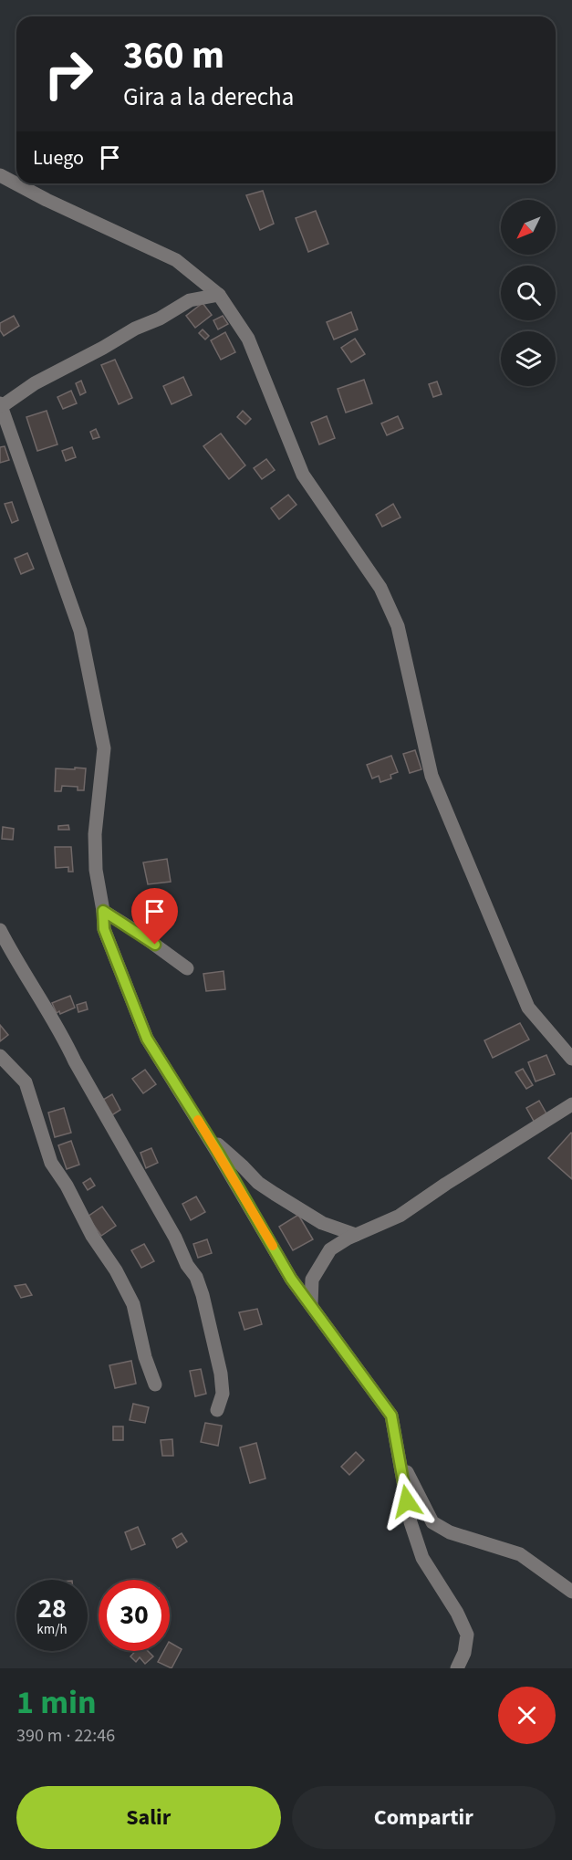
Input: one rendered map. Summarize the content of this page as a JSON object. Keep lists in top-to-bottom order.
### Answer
{
  "north": "bottom left",
  "page": {
    "turn": ["360 m", "Gira a la derecha"],
    "then": "Luego",
    "speed": "28 km/h",
    "limit": "30",
    "heading": ["1 min", "390 m · 22:46"],
    "buttons": ["Salir", "Compartir"]
  }
}
